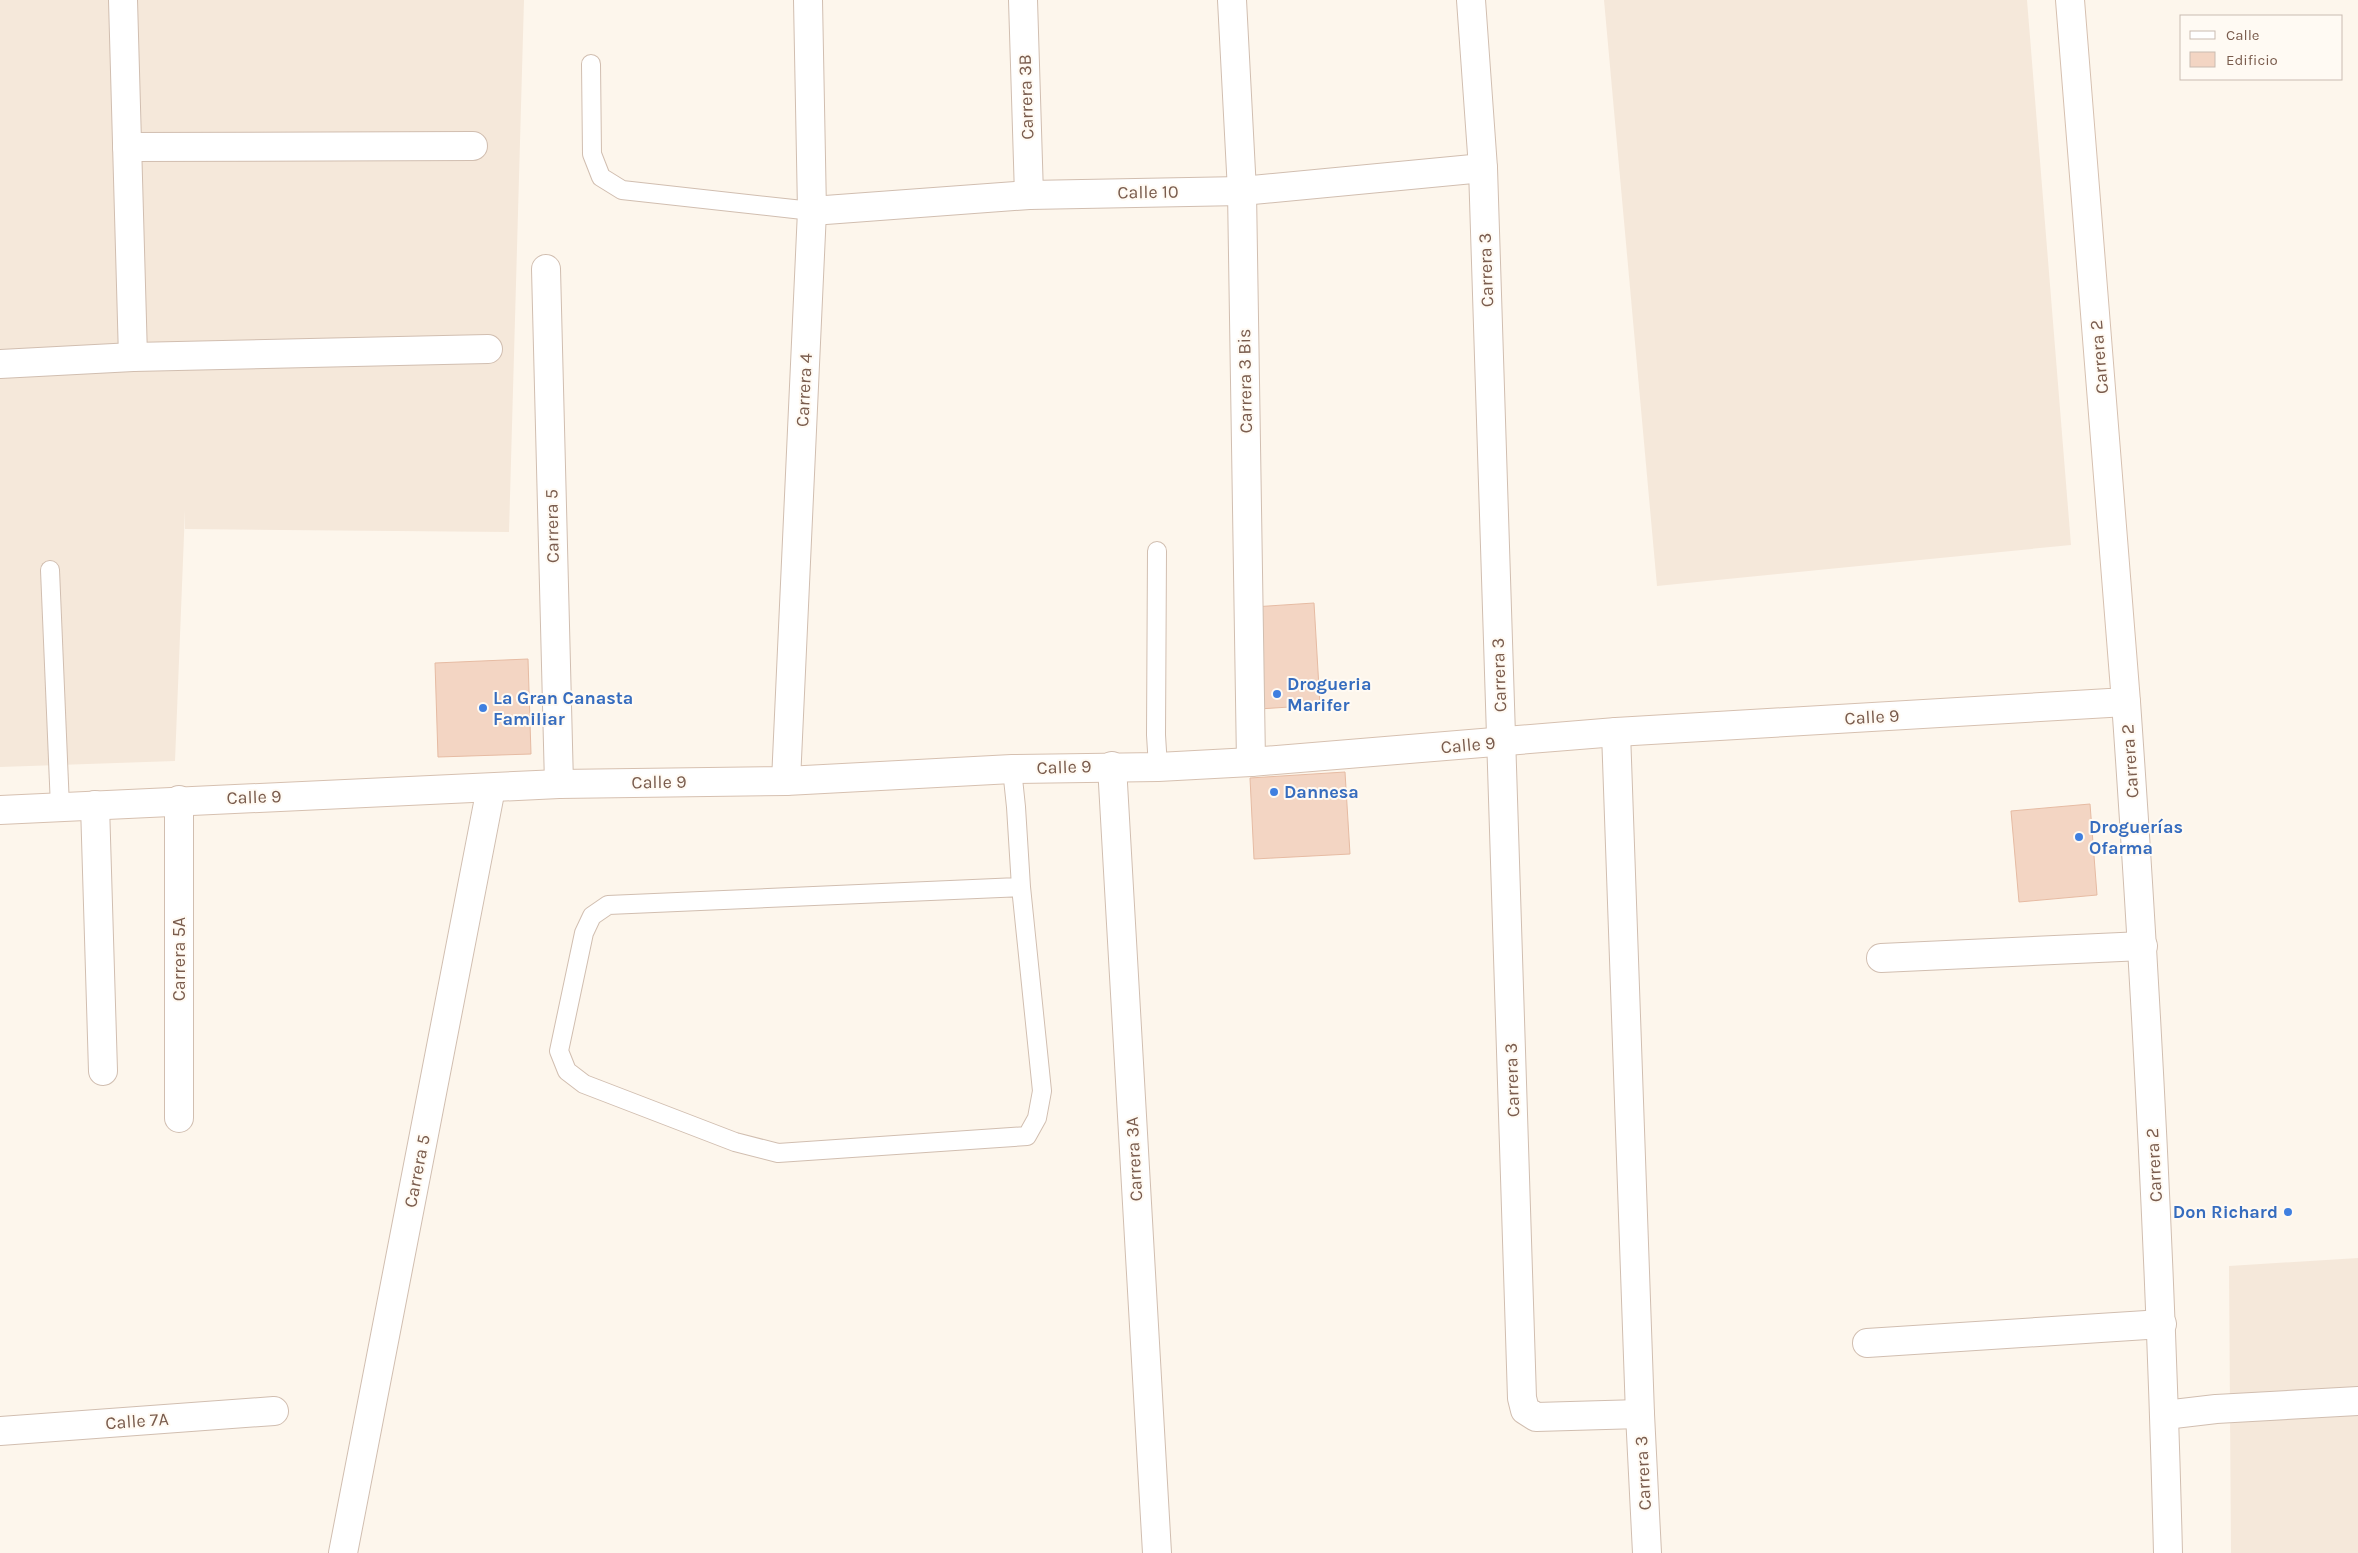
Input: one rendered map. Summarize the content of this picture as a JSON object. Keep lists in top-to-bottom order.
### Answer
{
  "streets": {
    "street": [
      "Carrera 3B",
      "Calle 10",
      "Carrera 3",
      "Carrera 2",
      "Carrera 3 Bis",
      "Carrera 4",
      "Carrera 5",
      "Calle 9",
      "Carrera 5A",
      "Carrera 3A",
      "Calle 7A"
    ]
  },
  "crossings": [
    ["Carrera 3B", "Calle 10"],
    ["Calle 10", "Carrera 3"],
    ["Calle 10", "Carrera 3 Bis"],
    ["Calle 10", "Carrera 4"],
    ["Carrera 3", "Calle 9"],
    ["Carrera 2", "Calle 9"],
    ["Carrera 3 Bis", "Calle 9"],
    ["Carrera 4", "Calle 9"],
    ["Carrera 5", "Calle 9"],
    ["Calle 9", "Carrera 5A"],
    ["Calle 9", "Carrera 3A"]
  ],
  "places": [
    "Drogueria Marifer",
    "La Gran Canasta Familiar",
    "Dannesa",
    "Droguerías Ofarma",
    "Don Richard"
  ],
  "legend": ["Calle", "Edificio"]
}
